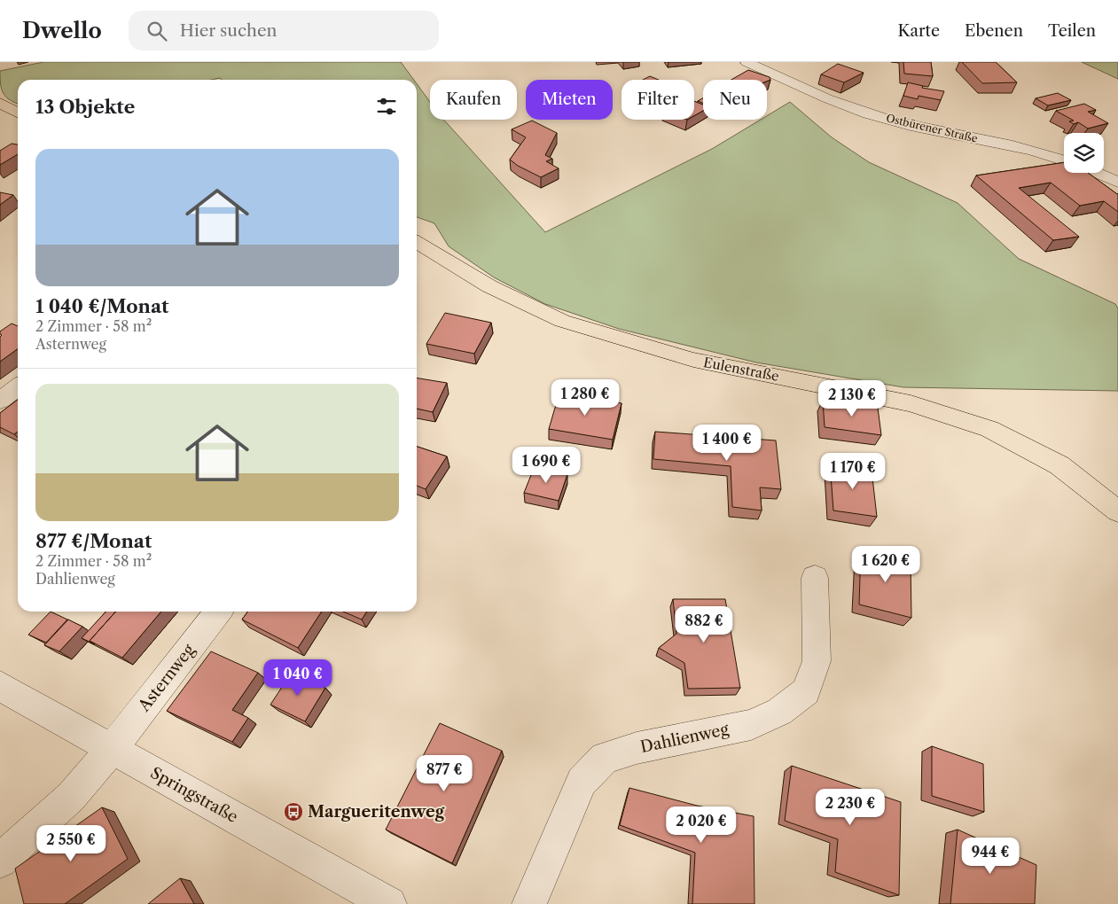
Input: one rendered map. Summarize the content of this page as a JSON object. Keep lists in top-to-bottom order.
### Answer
{
  "streets": {
    "main road": ["Eulenstraße"],
    "street": [
      "Ostbürener Straße",
      "Asternweg",
      "Dahlienweg",
      "Springstraße"
    ]
  },
  "crossings": [
    ["Asternweg", "Springstraße"]
  ],
  "places": {
    "bus stop": ["Margueritenweg"]
  },
  "page": {
    "header": "Dwello",
    "search": "Hier suchen",
    "nav": ["Karte", "Ebenen", "Teilen"],
    "chip": [
      "Kaufen",
      "Mieten",
      "Filter",
      "Neu"
    ],
    "heading": "13 Objekte",
    "list": [
      {
        "name": "1 040 €/Monat",
        "note": "2 Zimmer · 58 m² · Asternweg"
      },
      {
        "name": "877 €/Monat",
        "note": "2 Zimmer · 58 m² · Dahlienweg"
      }
    ],
    "price": [
      "1 280 €",
      "2 130 €",
      "1 400 €",
      "1 690 €",
      "1 170 €",
      "1 620 €",
      "882 €",
      "1 040 €",
      "877 €",
      "2 230 €",
      "2 020 €",
      "2 550 €",
      "944 €"
    ]
  }
}
